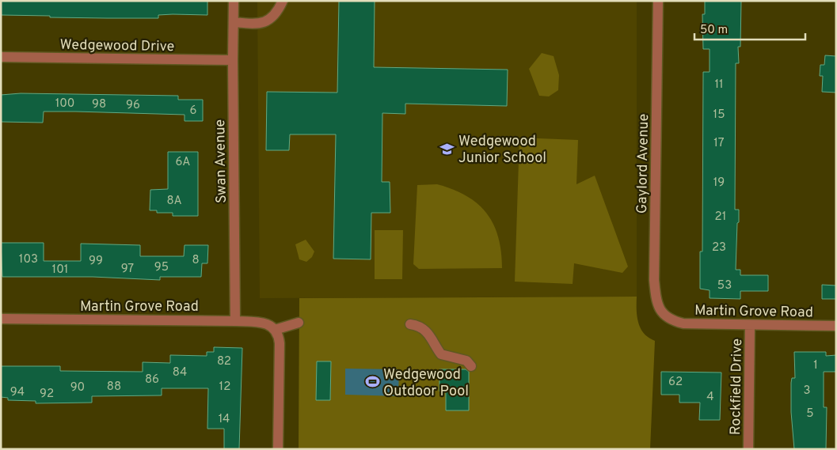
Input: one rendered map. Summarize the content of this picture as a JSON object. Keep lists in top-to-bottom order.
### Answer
{
  "streets": {
    "street": [
      "Wedgewood Drive",
      "Swan Avenue",
      "Gaylord Avenue",
      "Martin Grove Road",
      "Rockfield Drive"
    ]
  },
  "crossings": [
    ["Wedgewood Drive", "Swan Avenue"],
    ["Swan Avenue", "Martin Grove Road"],
    ["Gaylord Avenue", "Martin Grove Road"],
    ["Martin Grove Road", "Rockfield Drive"]
  ],
  "places": {
    "school or university": ["Wedgewood Junior School"],
    "sports": ["Wedgewood Outdoor Pool"]
  },
  "house_numbers": [
    "11",
    "100",
    "98",
    "96",
    "6",
    "15",
    "17",
    "6A",
    "19",
    "8A",
    "21",
    "23",
    "103",
    "8",
    "99",
    "95",
    "97",
    "101",
    "53",
    "82",
    "1",
    "84",
    "86",
    "62",
    "88",
    "12",
    "90",
    "3",
    "94",
    "92",
    "4",
    "5",
    "14"
  ],
  "scale_bar": "50 m"
}
